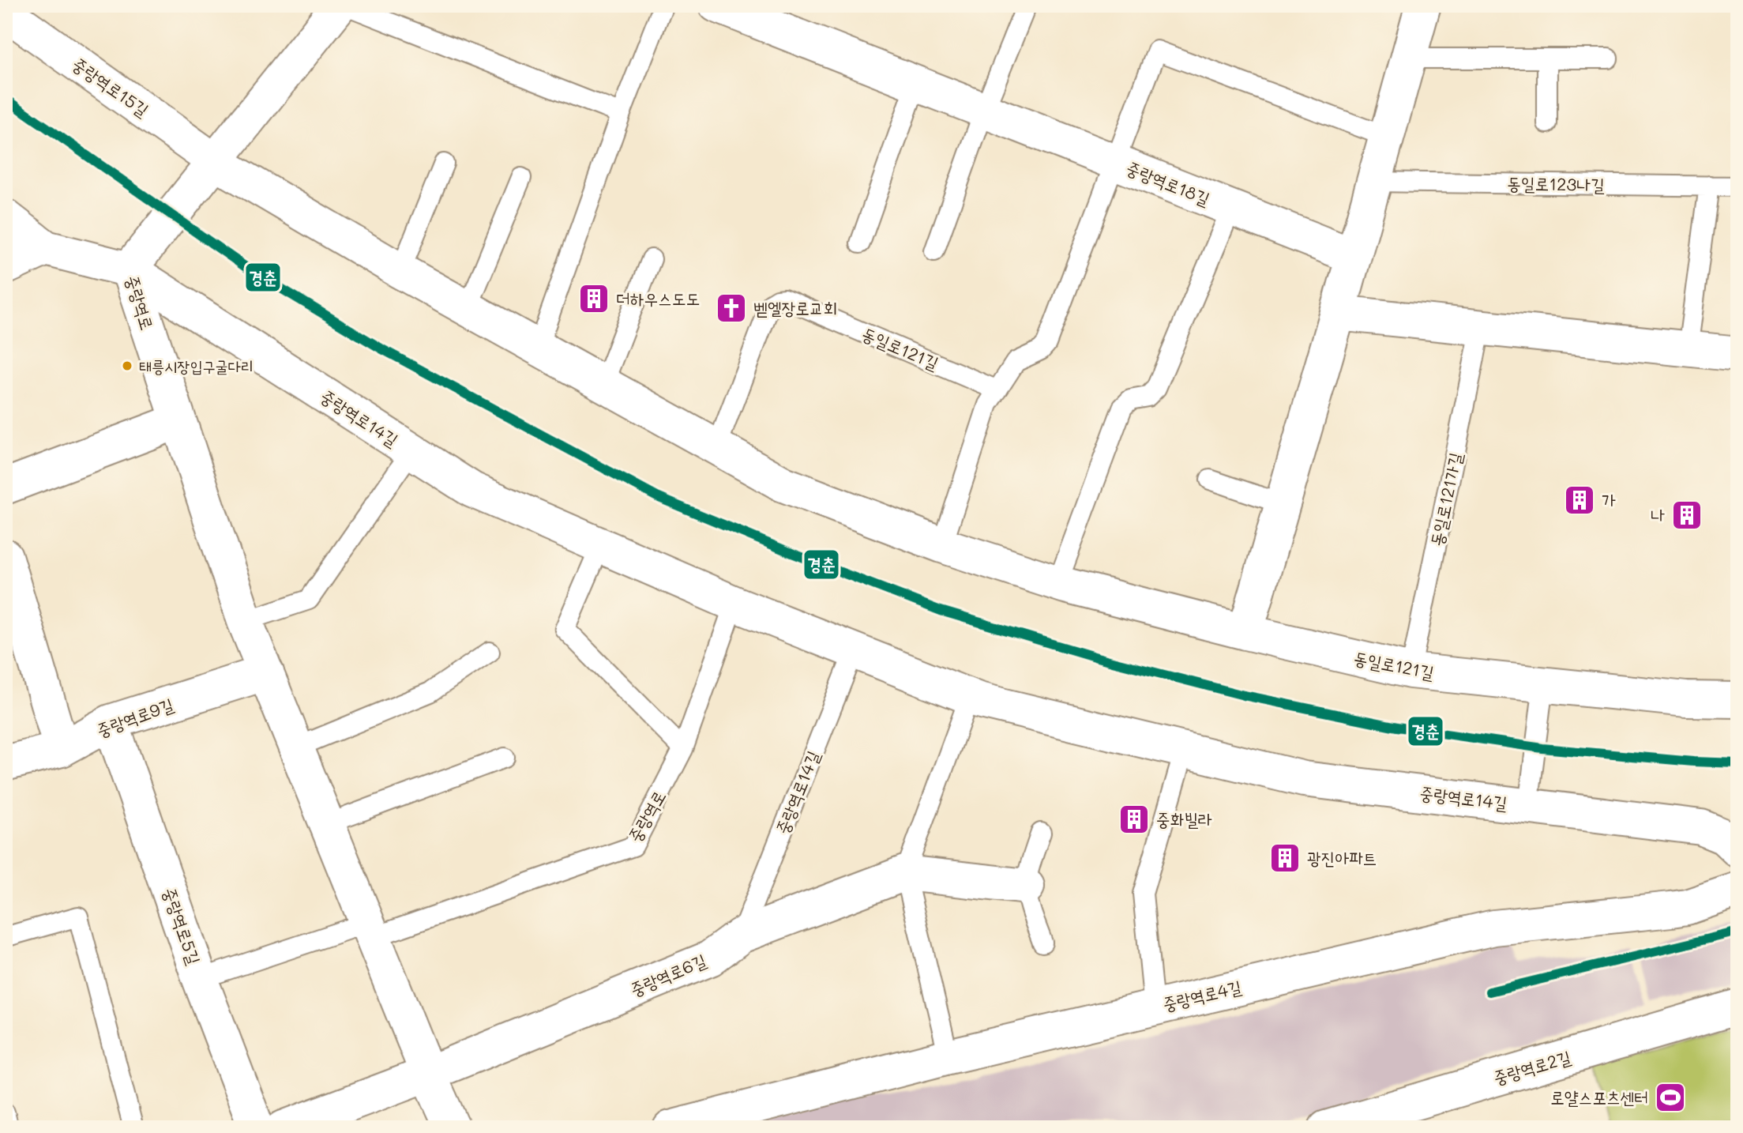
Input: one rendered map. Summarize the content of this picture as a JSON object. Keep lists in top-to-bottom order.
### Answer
{
  "streets": {
    "street": [
      "중랑역로15길",
      "중랑역로18길",
      "중랑역로",
      "동일로121길",
      "중랑역로14길",
      "중랑역로9길",
      "중랑역로5길",
      "중랑역로6길",
      "중랑역로4길",
      "중랑역로2길"
    ],
    "lane": ["동일로123나길", "동일로121가길"]
  },
  "crossings": [
    ["중랑역로15길", "중랑역로"],
    ["중랑역로15길", "동일로121길"],
    ["중랑역로", "동일로121길"],
    ["중랑역로", "중랑역로14길"],
    ["중랑역로", "중랑역로9길"],
    ["중랑역로", "중랑역로5길"],
    ["중랑역로", "중랑역로6길"],
    ["동일로121길", "동일로121가길"],
    ["중랑역로14길", "중랑역로6길"],
    ["중랑역로9길", "중랑역로5길"]
  ],
  "places": {
    "building": [
      "더하우스도도",
      "가",
      "나",
      "중화빌라",
      "광진아파트"
    ],
    "church": ["벧엘장로교회"],
    "other": ["태릉시장입구굴다리"],
    "sports": ["로얄스포츠센터"]
  },
  "lines": ["transit line 경춘"]
}
